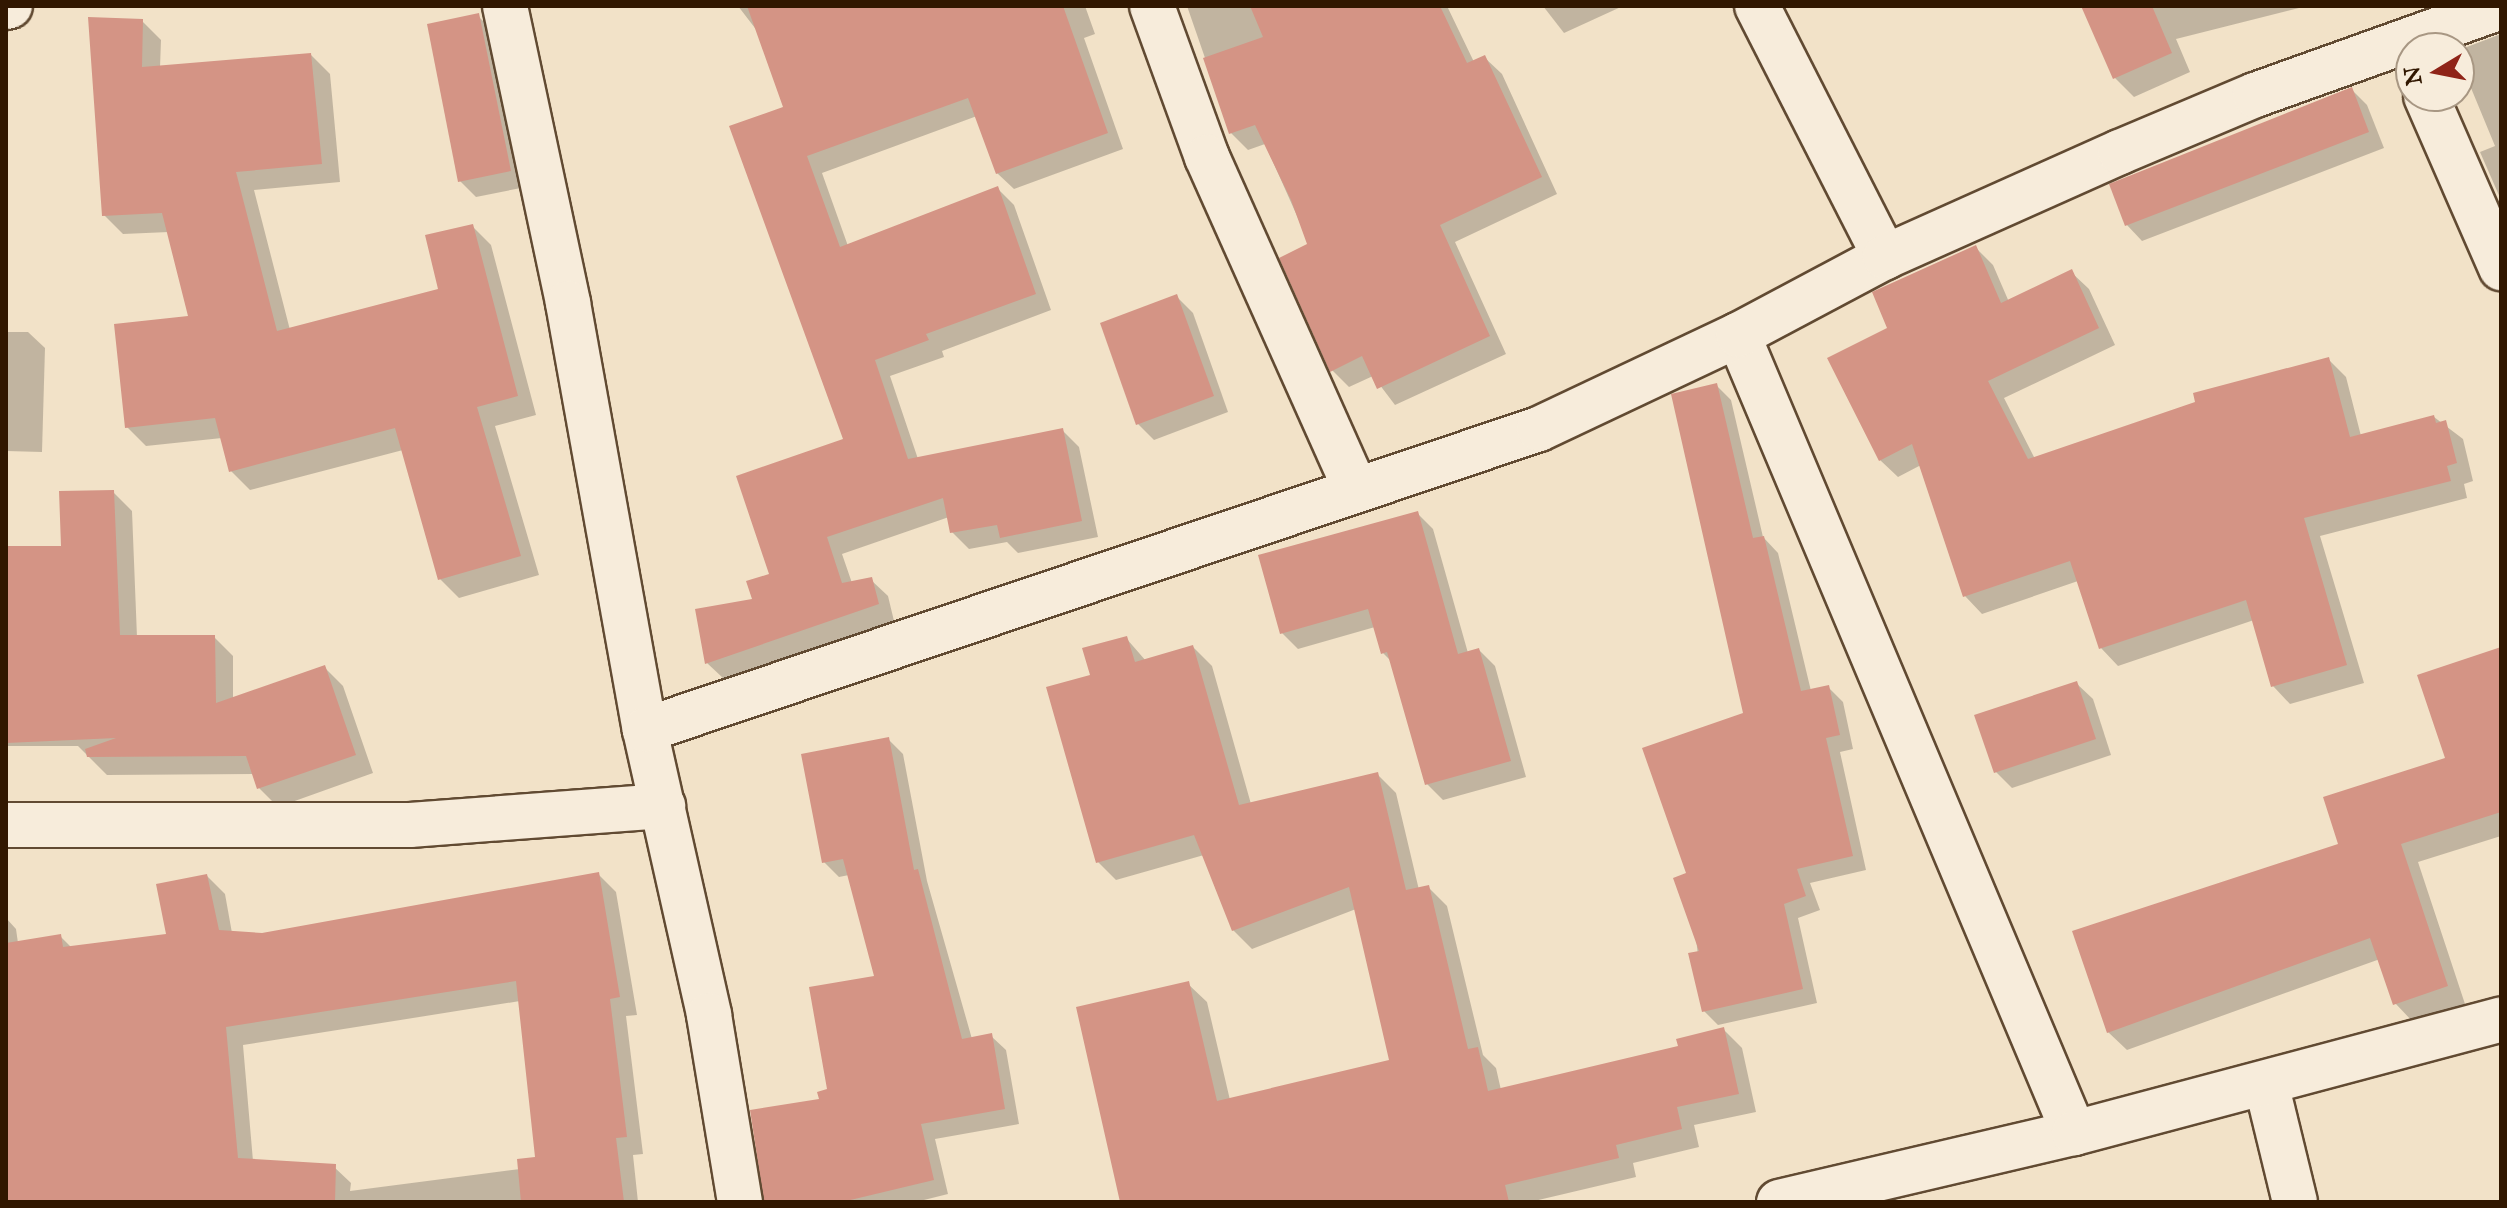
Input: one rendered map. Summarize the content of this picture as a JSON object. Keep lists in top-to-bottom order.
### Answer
{
  "north": "left"
}
